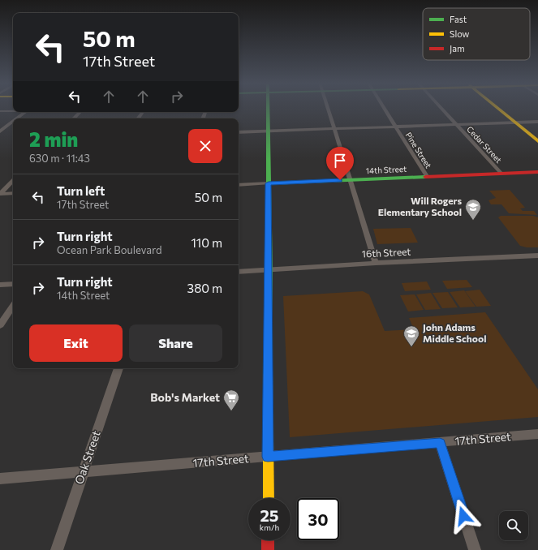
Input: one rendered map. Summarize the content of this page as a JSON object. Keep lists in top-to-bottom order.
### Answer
{
  "streets": {
    "street": [
      "Cedar Street",
      "Pine Street",
      "14th Street",
      "16th Street",
      "17th Street",
      "Oak Street"
    ]
  },
  "crossings": [
    ["Cedar Street", "14th Street"],
    ["Pine Street", "14th Street"],
    ["17th Street", "Oak Street"]
  ],
  "places": {
    "school or university": ["Will Rogers Elementary School", "John Adams Middle School"],
    "supermarket": ["Bob's Market"]
  },
  "legend": ["Fast", "Slow", "Jam"],
  "page": {
    "turn": ["50 m", "17th Street"],
    "heading": ["2 min", "630 m · 11:43"],
    "list": [
      {
        "name": "Turn left",
        "note": "17th Street",
        "value": "50 m"
      },
      {
        "name": "Turn right",
        "note": "Ocean Park Boulevard",
        "value": "110 m"
      },
      {
        "name": "Turn right",
        "note": "14th Street",
        "value": "380 m"
      }
    ],
    "buttons": ["Exit", "Share"],
    "speed": "25 km/h",
    "limit": "30"
  }
}
